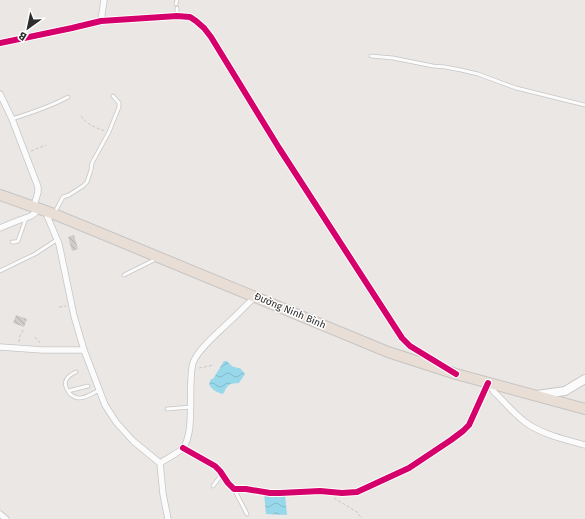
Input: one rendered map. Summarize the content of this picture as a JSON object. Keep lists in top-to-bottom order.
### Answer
{
  "streets": {
    "highway": ["Đường Ninh Bình"]
  },
  "north": "bottom left"
}
